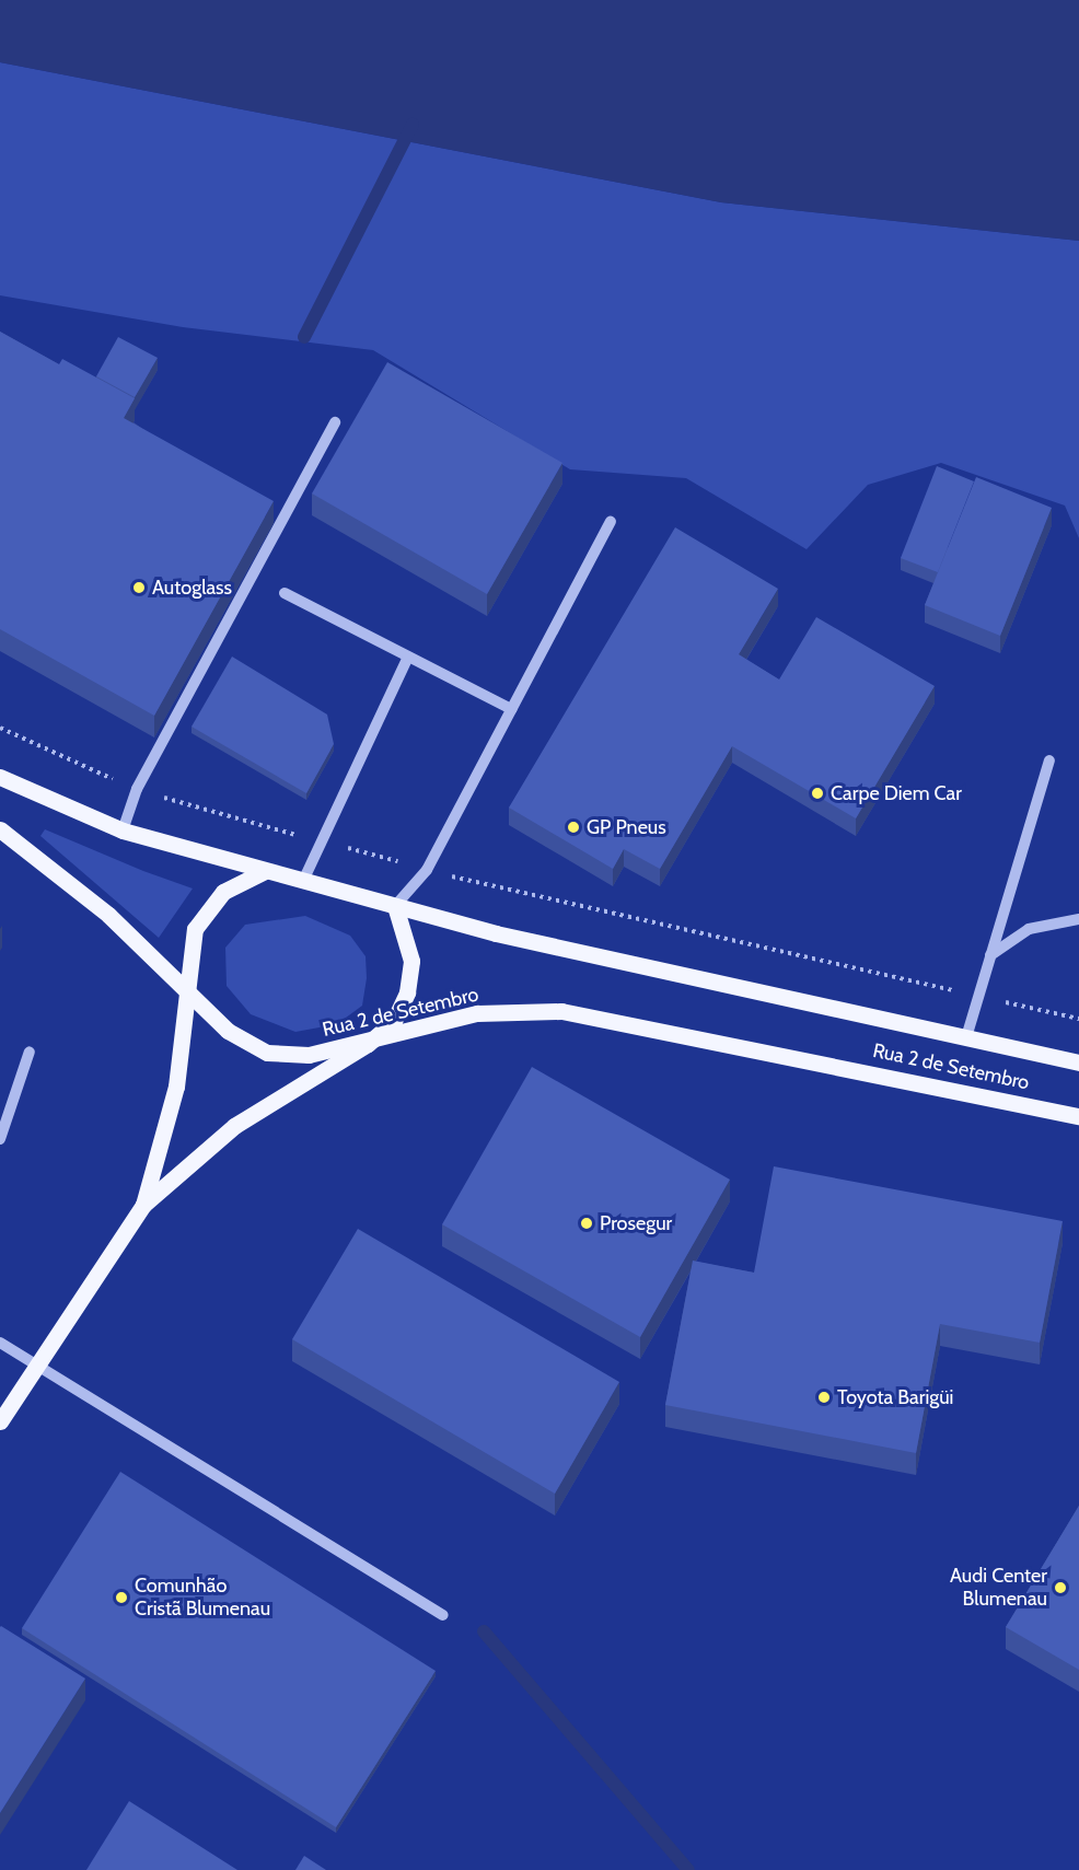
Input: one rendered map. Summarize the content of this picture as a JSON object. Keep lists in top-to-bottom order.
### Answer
{
  "streets": {
    "main road": ["Rua 2 de Setembro"]
  },
  "places": [
    "Autoglass",
    "Carpe Diem Car",
    "GP Pneus",
    "Prosegur",
    "Toyota Barigüi",
    "Audi Center Blumenau",
    "Comunhão Cristã Blumenau"
  ]
}
